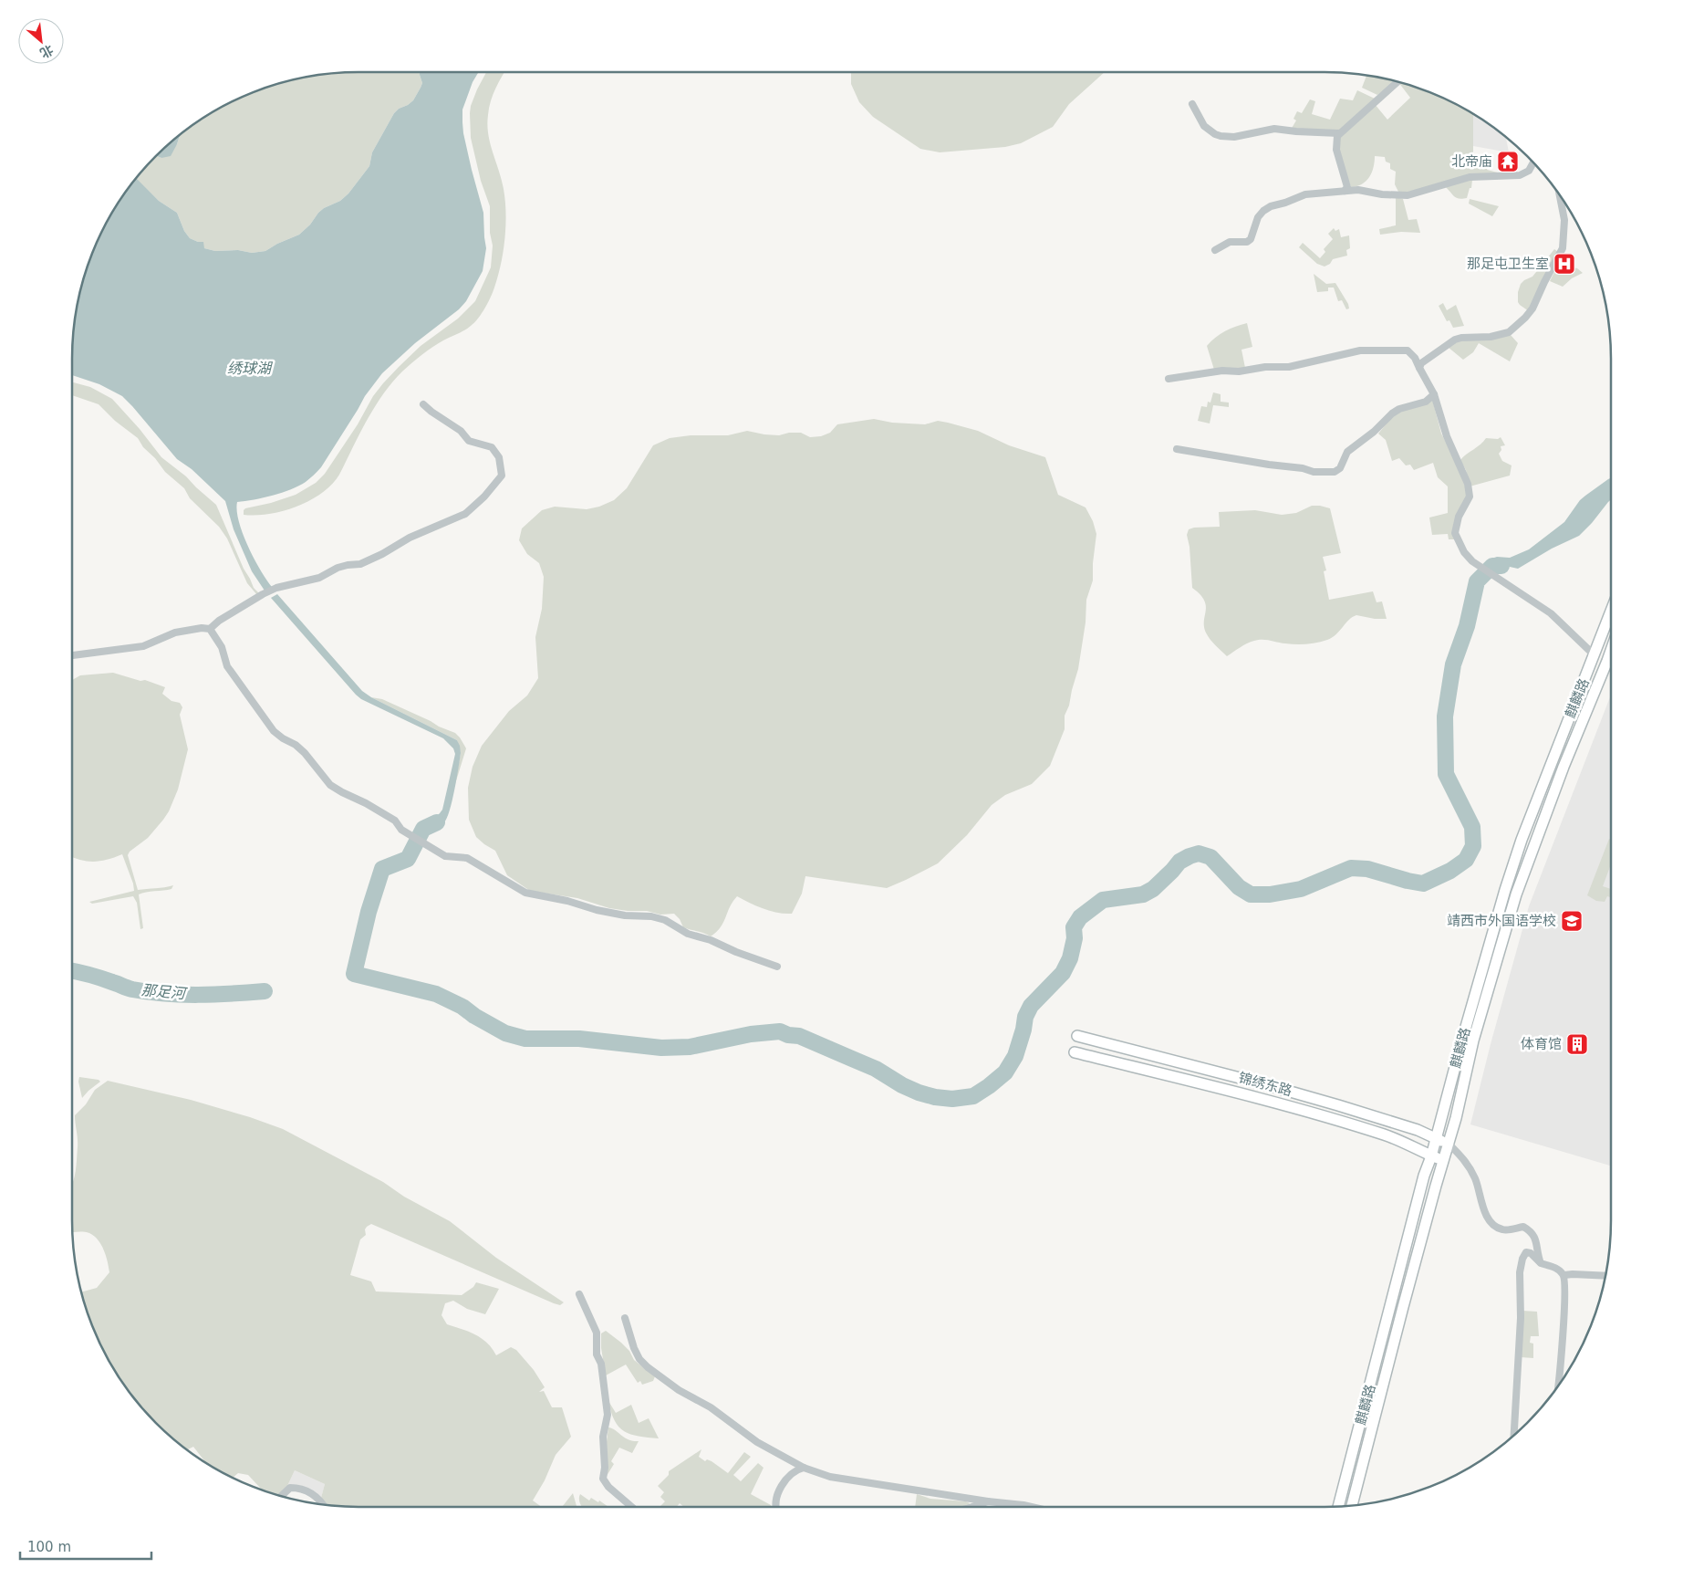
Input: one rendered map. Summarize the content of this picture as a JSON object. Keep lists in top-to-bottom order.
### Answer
{
  "streets": {
    "main road": ["麒麟路", "锦绣东路"]
  },
  "crossings": [
    ["麒麟路", "锦绣东路"]
  ],
  "water": ["绣球湖", "那足河"],
  "places": {
    "temple": ["北帝庙"],
    "hospital": ["那足屯卫生室"],
    "school or university": ["靖西市外国语学校"],
    "building": ["体育馆"]
  },
  "scale_bar": "100 m",
  "north": "bottom right"
}
